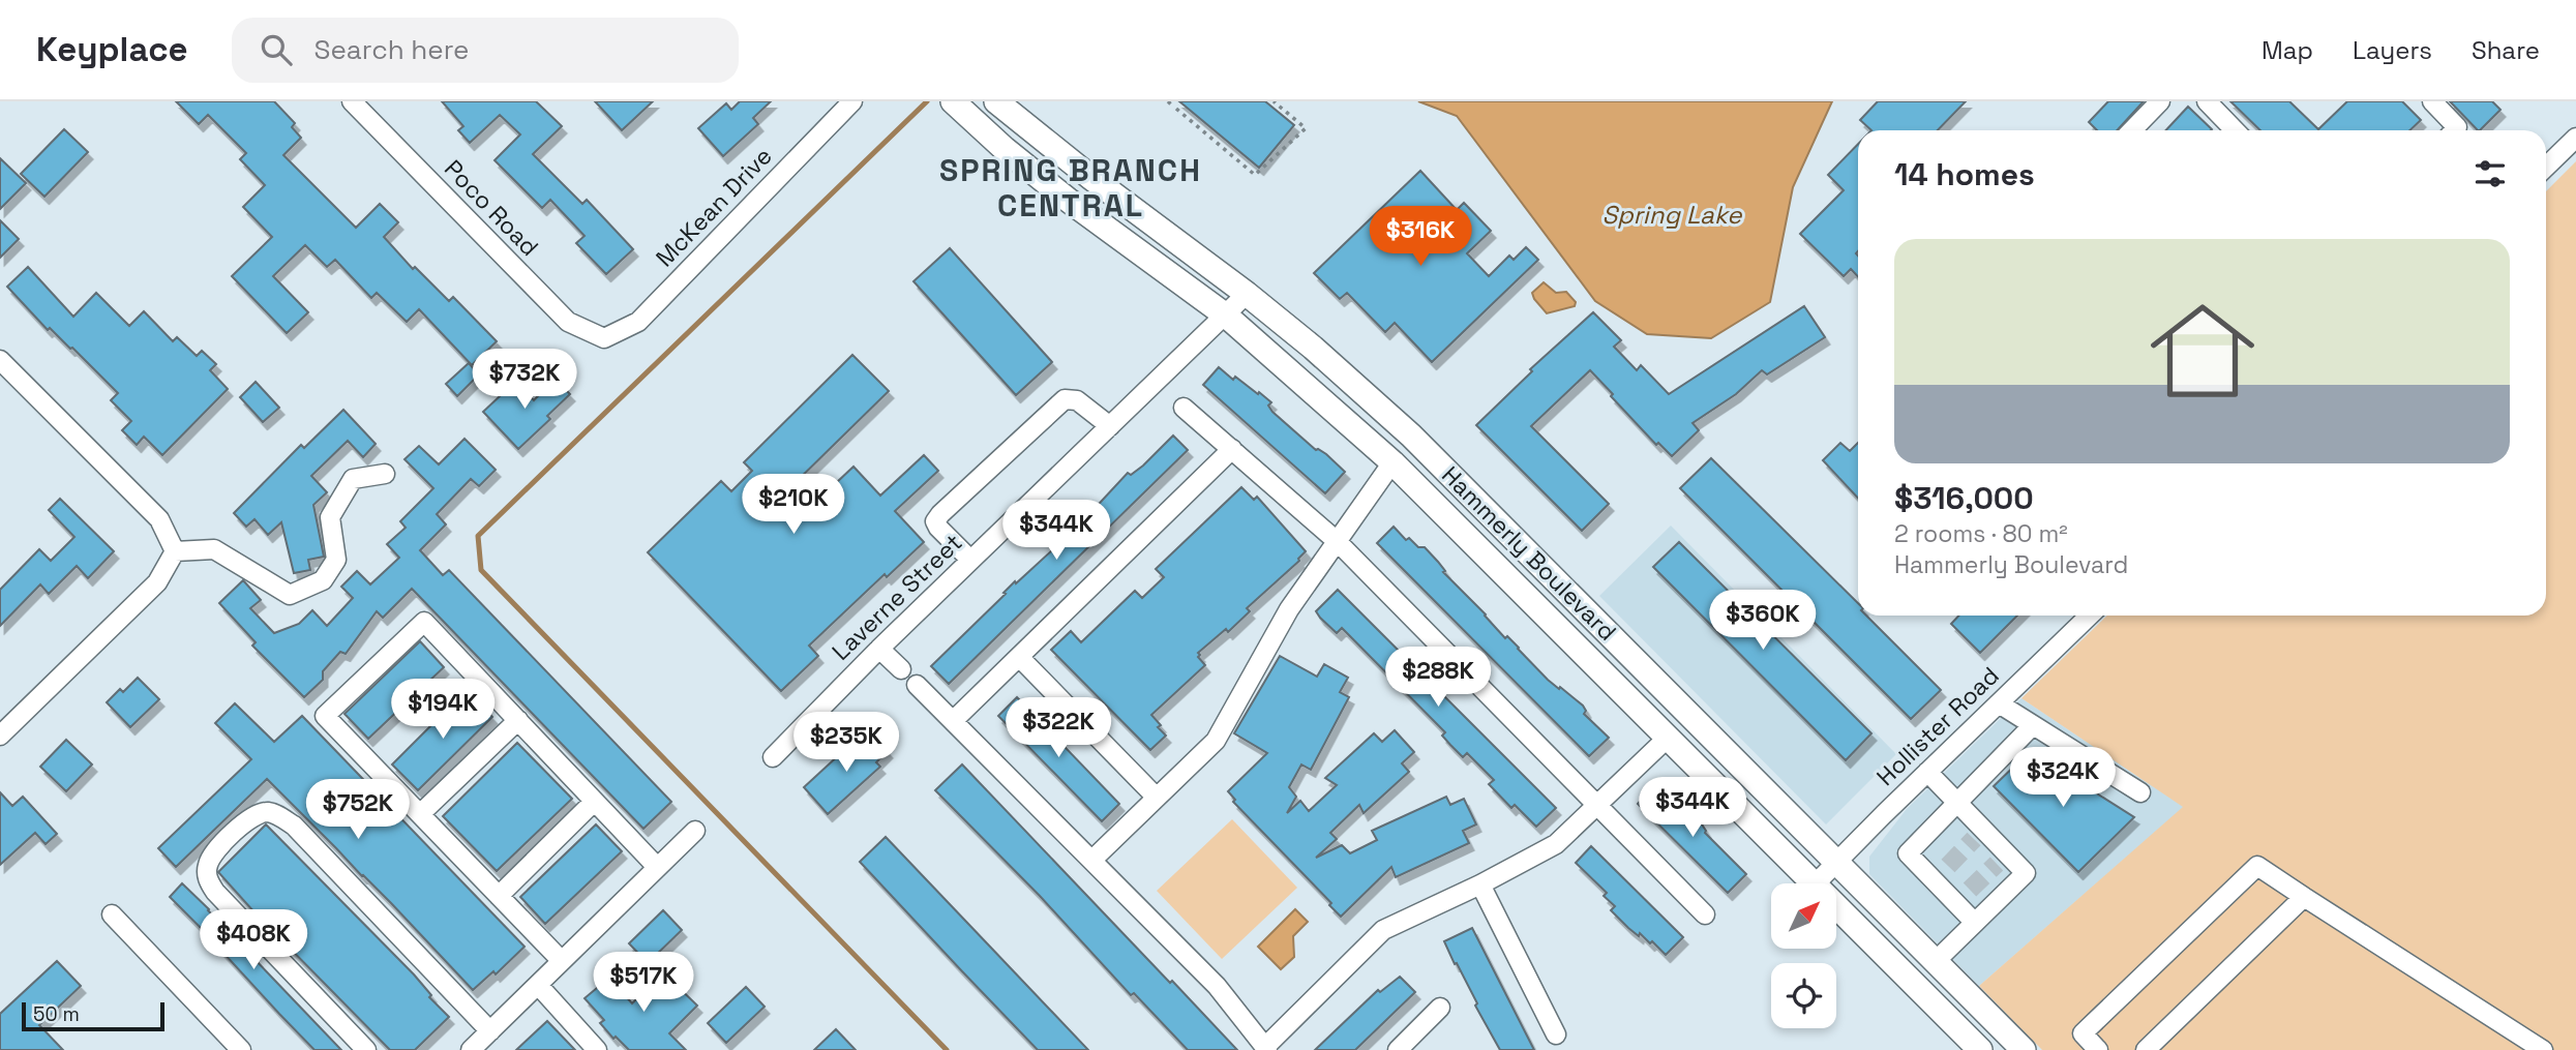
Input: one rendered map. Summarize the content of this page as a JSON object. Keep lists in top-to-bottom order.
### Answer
{
  "streets": {
    "main road": ["Hammerly Boulevard"],
    "street": [
      "McKean Drive",
      "Poco Road",
      "Laverne Street",
      "Hollister Road"
    ]
  },
  "crossings": [
    ["McKean Drive", "Poco Road"],
    ["Hammerly Boulevard", "Laverne Street"],
    ["Hammerly Boulevard", "Hollister Road"]
  ],
  "districts": ["SPRING BRANCH CENTRAL"],
  "water": ["Spring Lake"],
  "scale_bar": "50 m",
  "north": "top right",
  "page": {
    "header": "Keyplace",
    "search": "Search here",
    "nav": ["Map", "Layers", "Share"],
    "heading": "14 homes",
    "price": [
      "$316K",
      "$732K",
      "$210K",
      "$344K",
      "$360K",
      "$288K",
      "$194K",
      "$322K",
      "$235K",
      "$324K",
      "$344K",
      "$752K",
      "$408K",
      "$517K"
    ],
    "list": [
      {
        "name": "$316,000",
        "note": "2 rooms · 80 m² · Hammerly Boulevard"
      }
    ],
    "scale": "50 m"
  }
}
